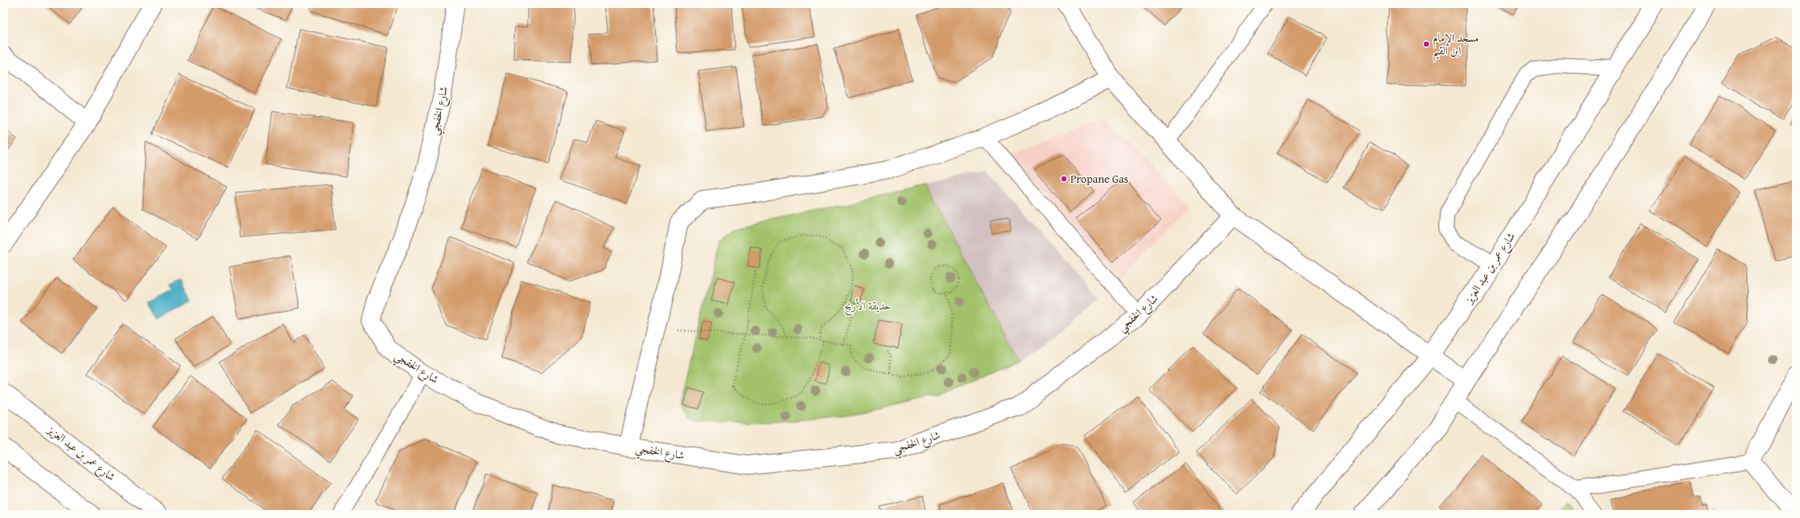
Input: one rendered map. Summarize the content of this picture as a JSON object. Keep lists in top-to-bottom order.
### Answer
{
  "streets": {
    "street": ["شارع الخفجي", "شارع عمر بن عبد العزيز"]
  },
  "parks": ["حديقة الأريج"],
  "places": ["مسجد الإمام ابن القيم", "Propane Gas"]
}
